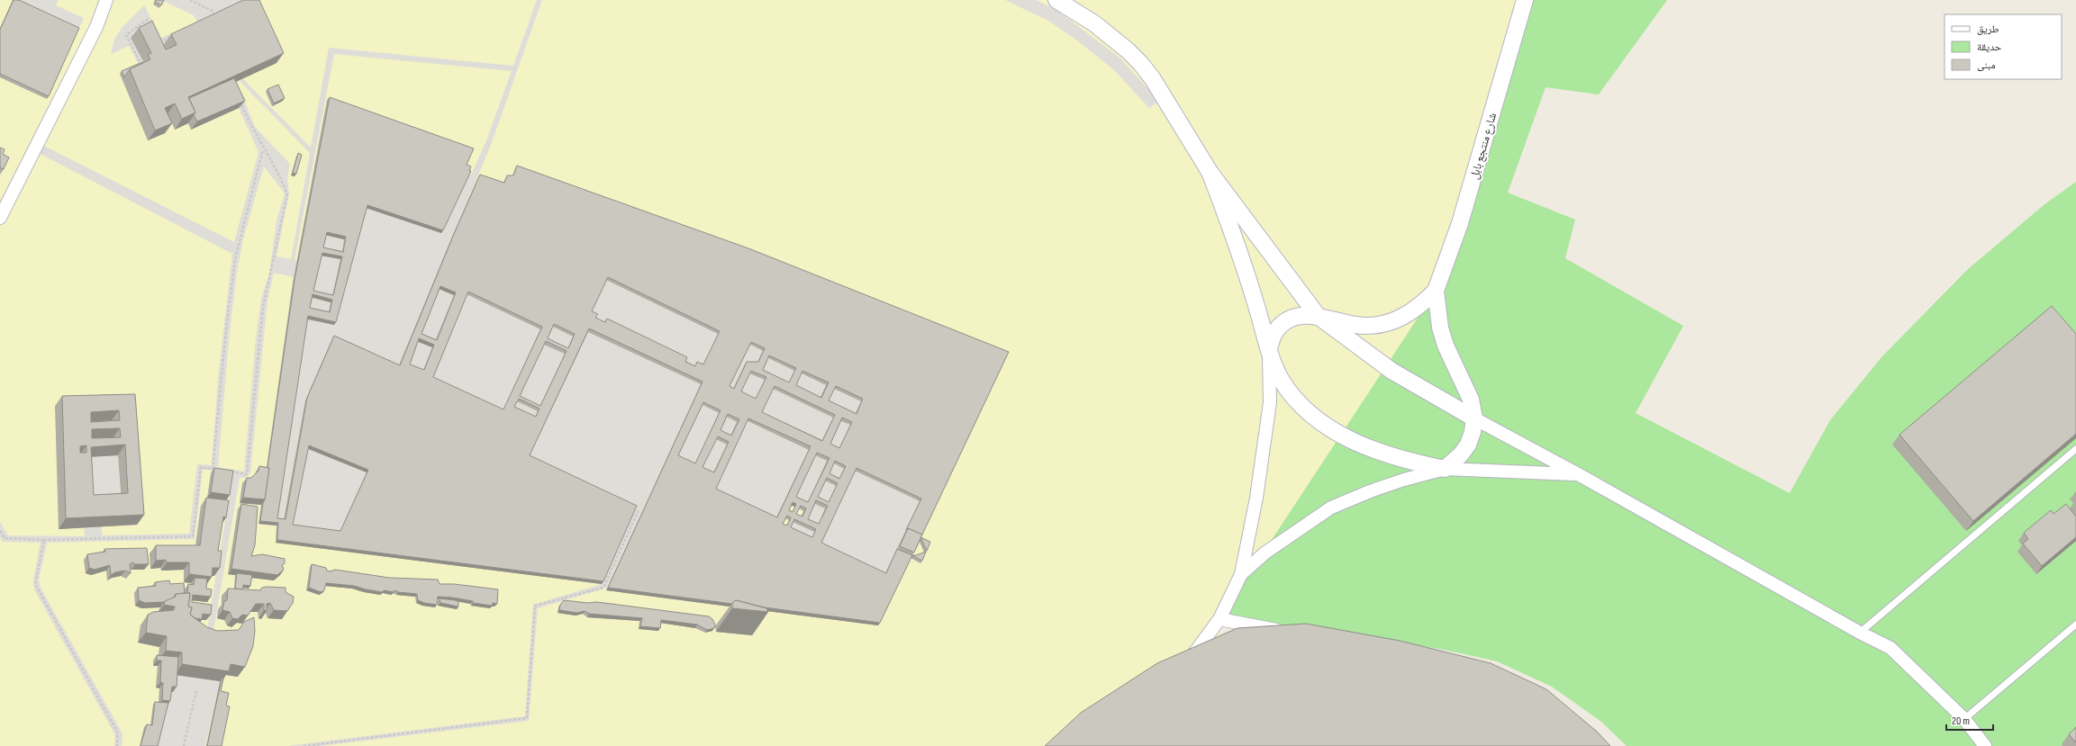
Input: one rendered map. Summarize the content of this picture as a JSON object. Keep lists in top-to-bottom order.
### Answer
{
  "streets": {
    "street": ["شارع منتجع بابل"]
  },
  "legend": ["طريق", "حديقة", "مبنى"],
  "scale_bar": "20 m"
}
